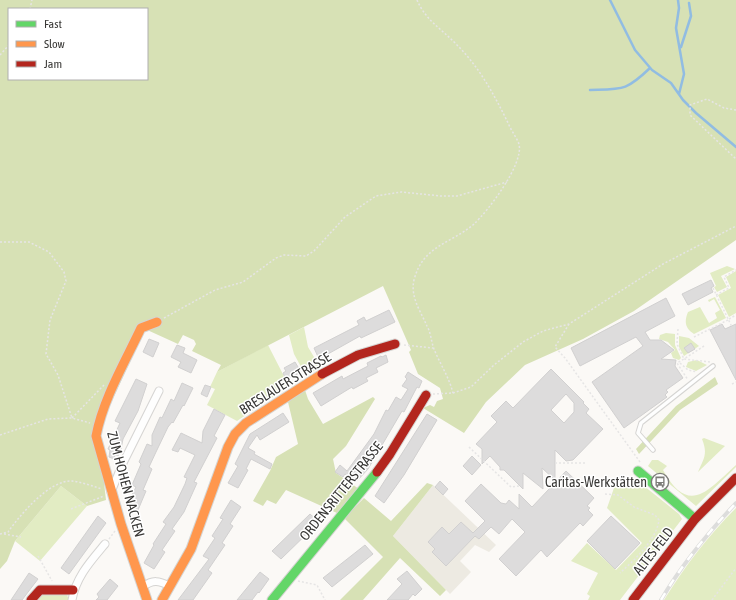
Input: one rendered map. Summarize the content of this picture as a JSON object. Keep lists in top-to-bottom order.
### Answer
{
  "streets": {
    "street": [
      "BRESLAUER STRASSE",
      "ZUM HOHEN NACKEN",
      "ORDENSRITTERSTRASSE",
      "ALTES FELD"
    ]
  },
  "places": {
    "bus stop": ["Caritas-Werkstätten"]
  },
  "legend": ["Fast", "Slow", "Jam"]
}
